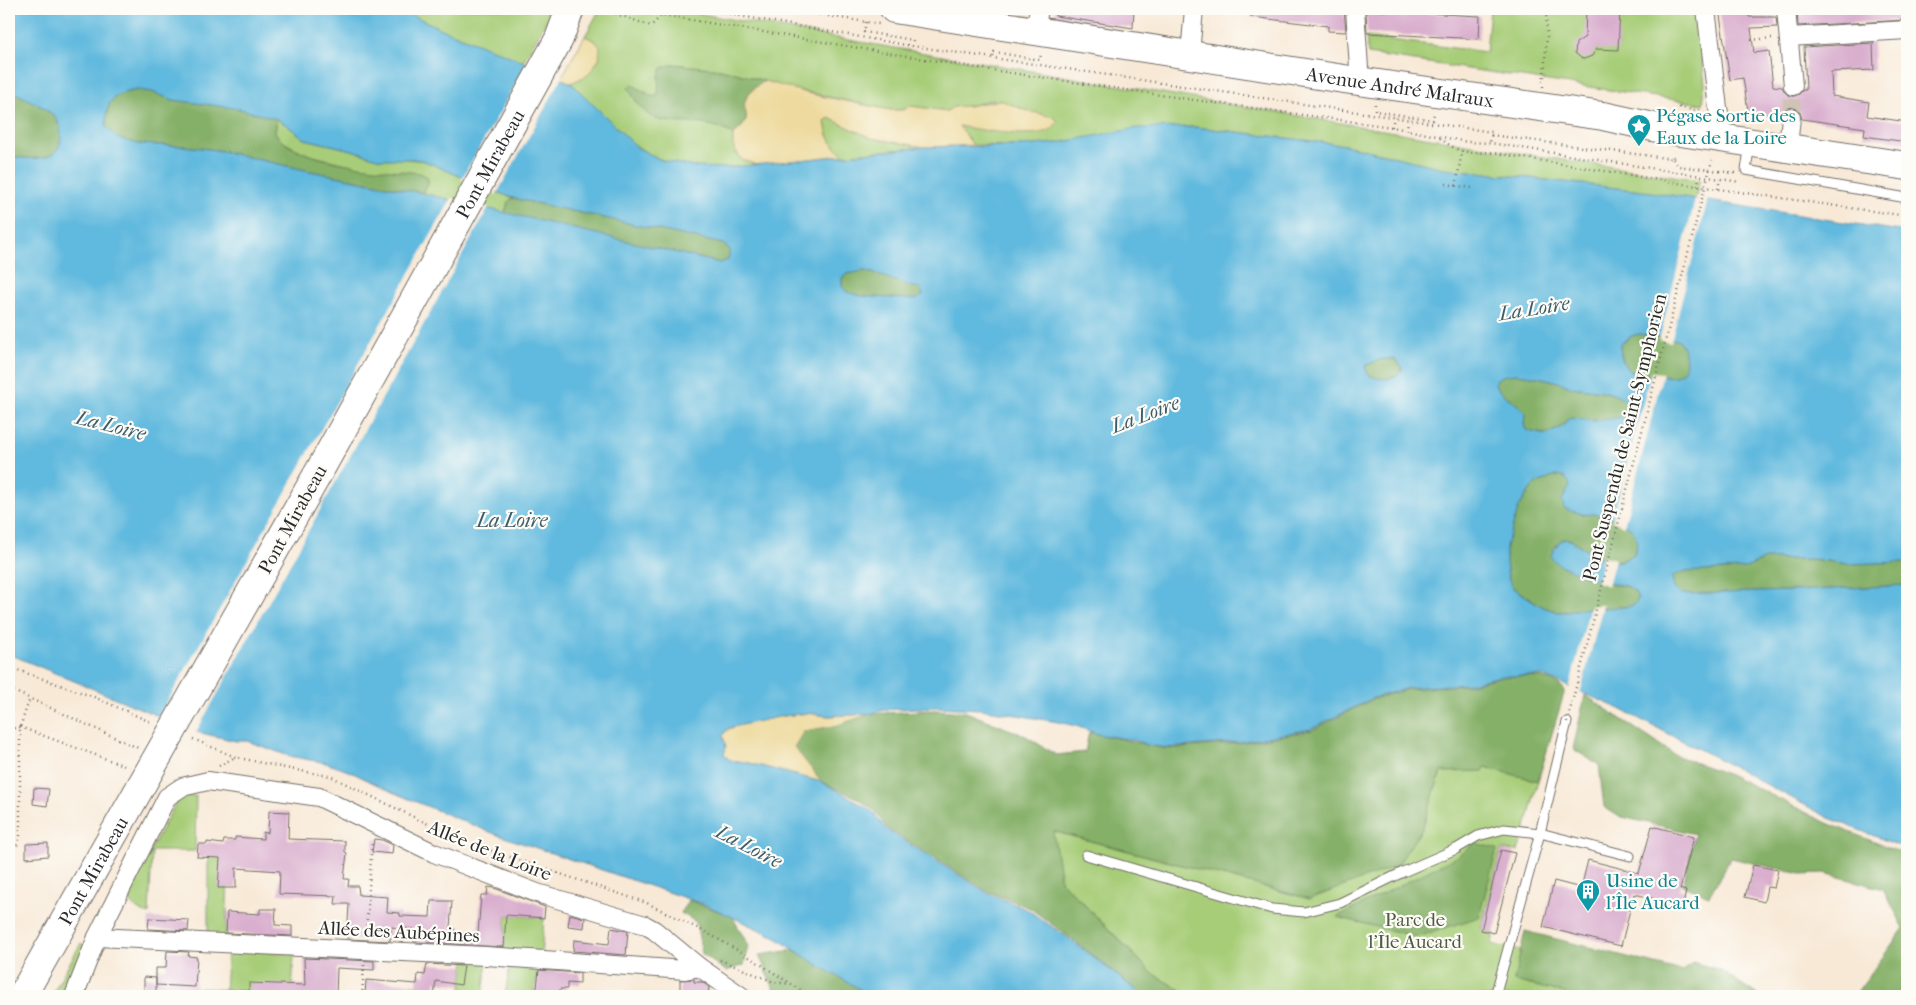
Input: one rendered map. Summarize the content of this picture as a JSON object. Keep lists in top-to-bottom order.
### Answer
{
  "streets": {
    "main road": ["Avenue André Malraux", "Pont Mirabeau"],
    "street": ["Allée de la Loire", "Allée des Aubépines"],
    "path": ["Pont Suspendu de Saint-Symphorien"]
  },
  "crossings": [
    ["Avenue André Malraux", "Pont Suspendu de Saint-Symphorien"],
    ["Allée de la Loire", "Allée des Aubépines"]
  ],
  "water": ["La Loire"],
  "parks": ["Parc de l'Île Aucard"],
  "places": {
    "place": ["Pégase Sortie des Eaux de la Loire"],
    "building": ["Usine de l'Île Aucard"]
  }
}
